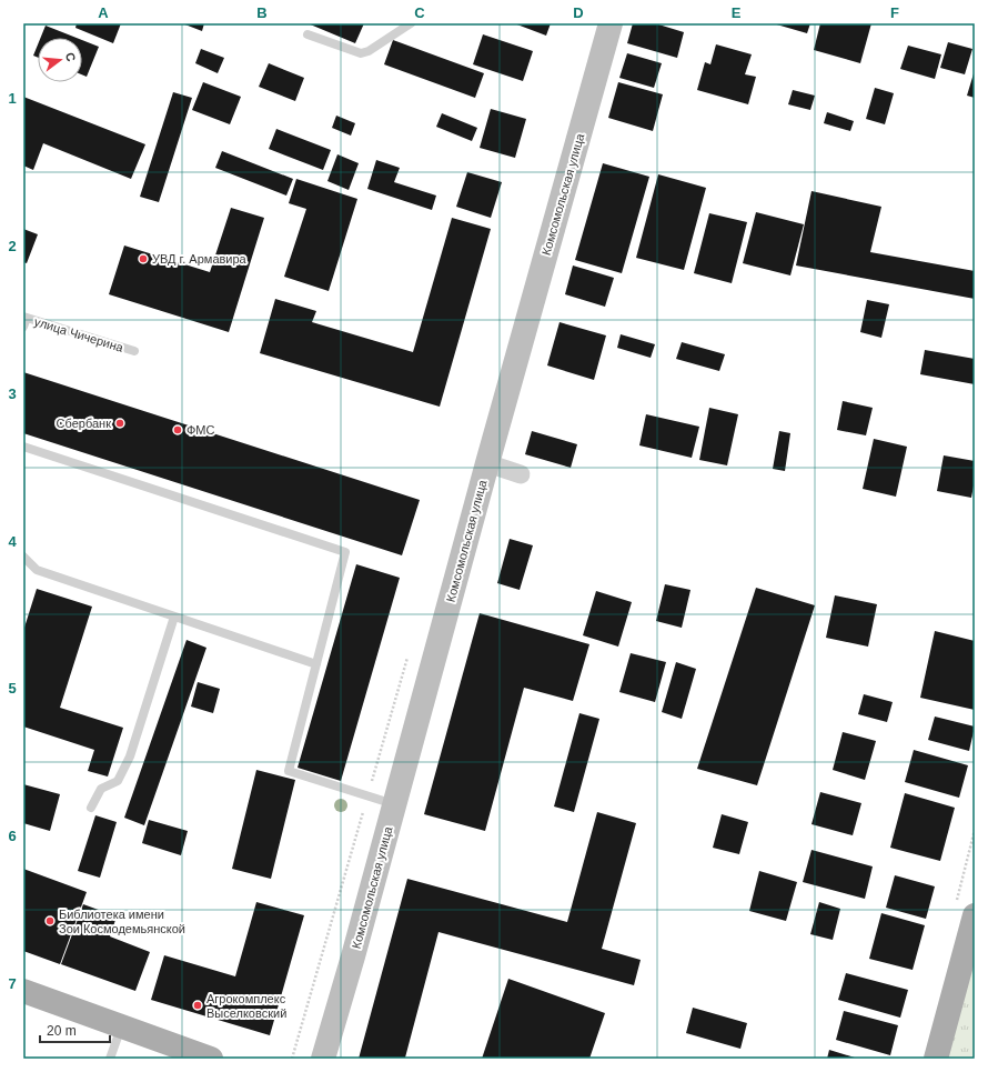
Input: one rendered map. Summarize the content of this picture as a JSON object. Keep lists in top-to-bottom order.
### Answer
{
  "streets": {
    "street": ["Комсомольская улица"],
    "lane": ["улица Чичерина"]
  },
  "places": [
    "УВД г. Армавира",
    "Сбербанк",
    "ФМС",
    "Библиотека имени Зои Космодемьянской",
    "Агрокомплекс Выселковский"
  ],
  "scale_bar": "20 m",
  "north": "right",
  "grid": {
    "columns": [
      "A",
      "B",
      "C",
      "D",
      "E",
      "F"
    ],
    "rows": [
      "1",
      "2",
      "3",
      "4",
      "5",
      "6",
      "7"
    ]
  }
}
